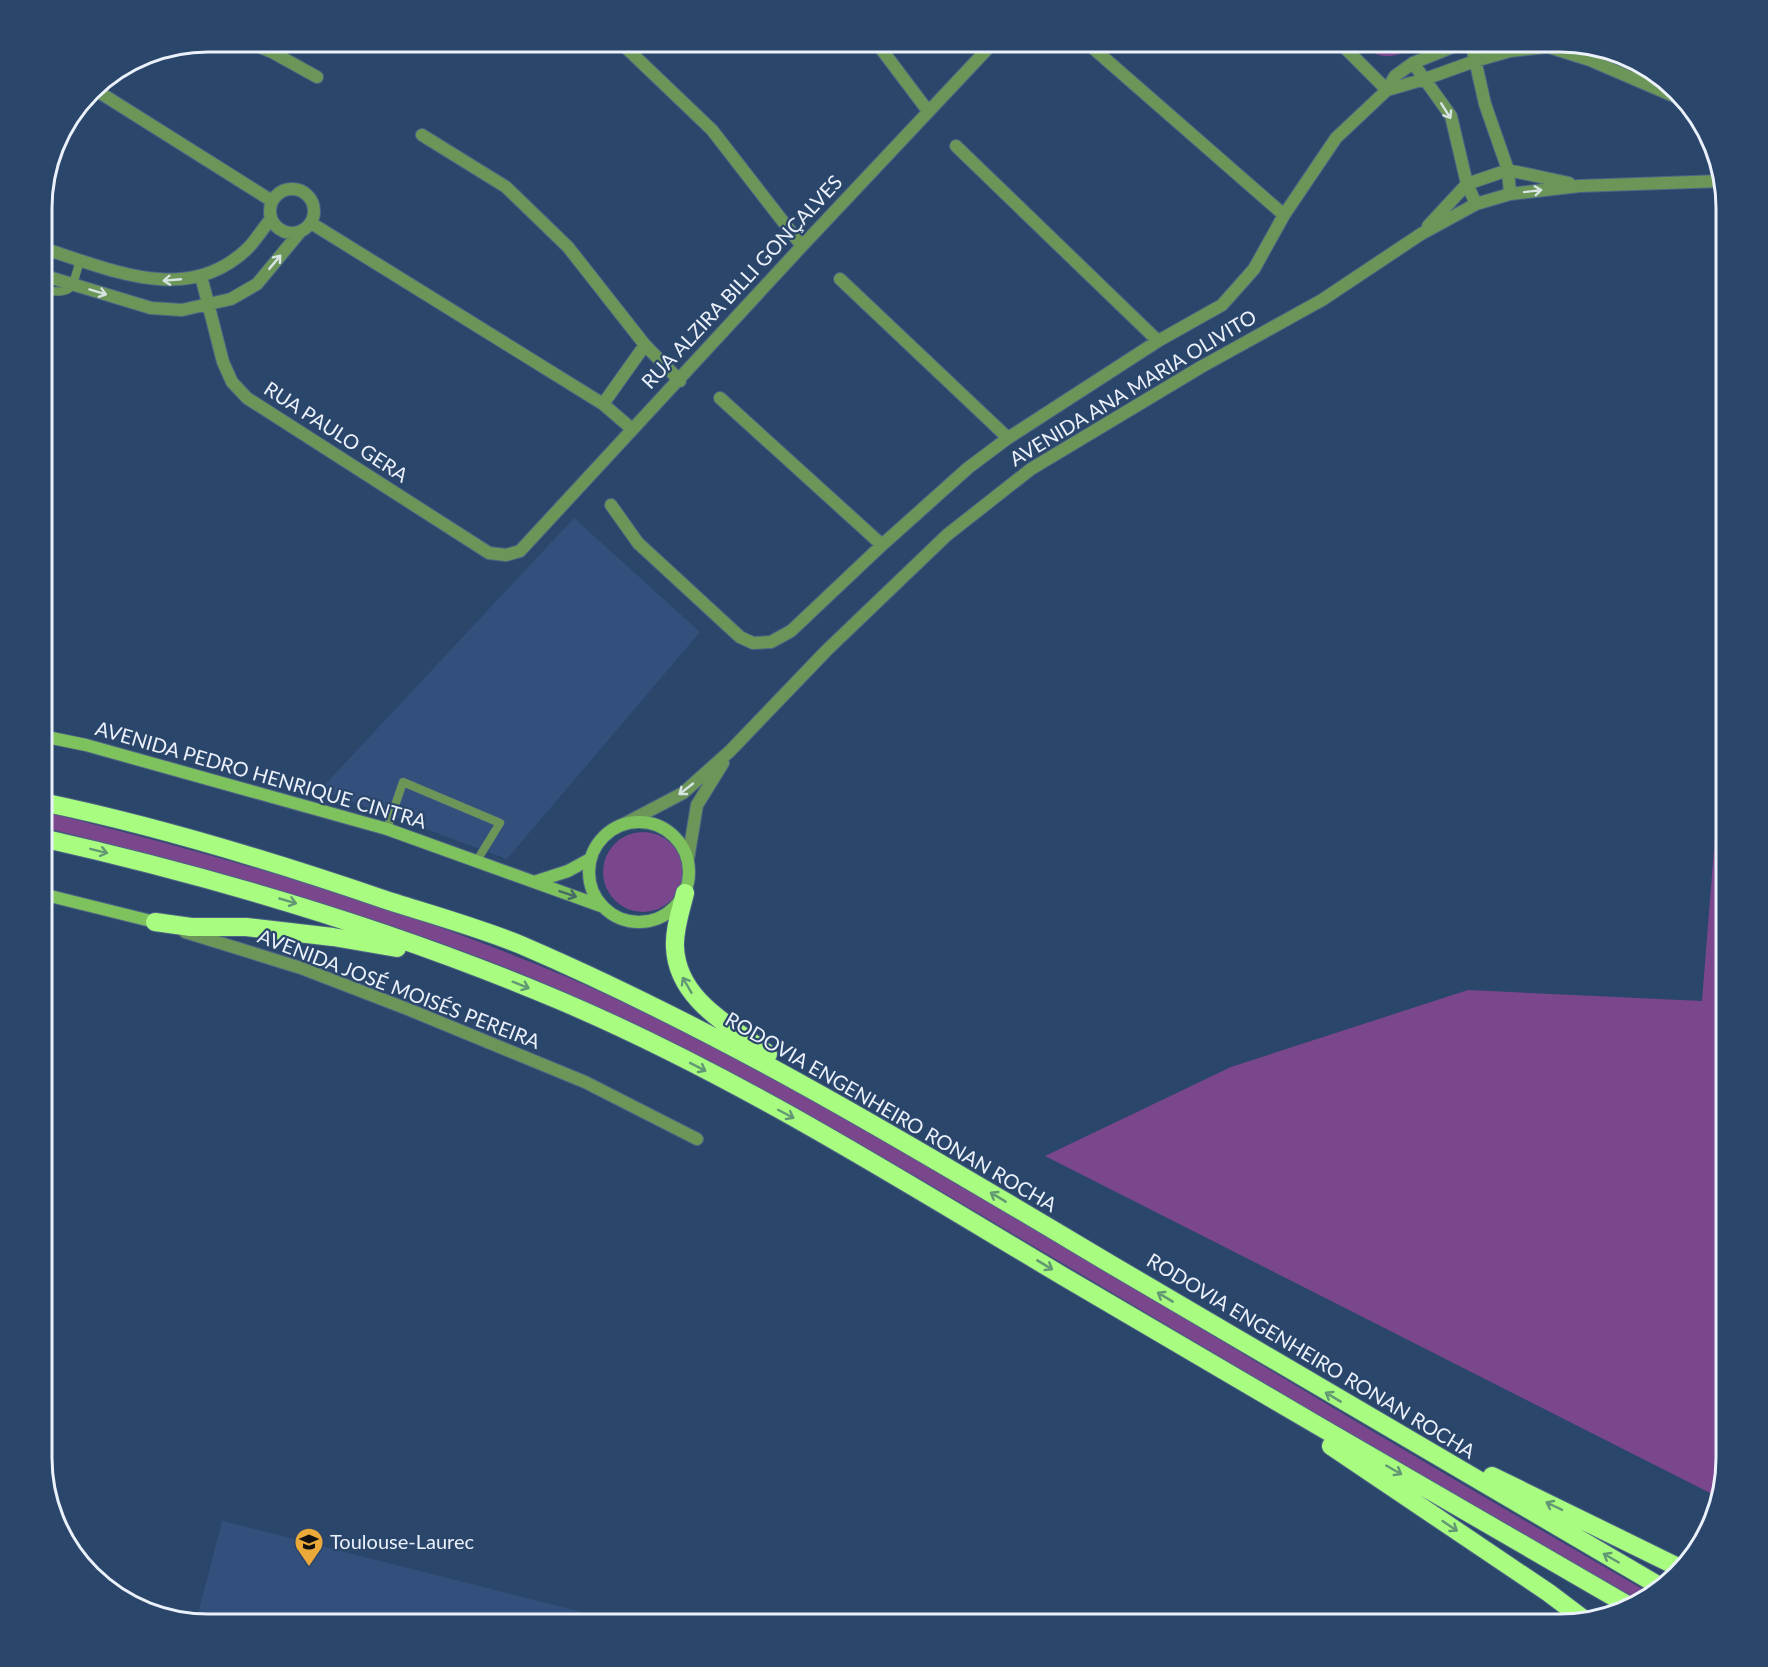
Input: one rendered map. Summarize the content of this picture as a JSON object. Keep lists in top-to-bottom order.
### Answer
{
  "streets": {
    "highway": ["RODOVIA ENGENHEIRO RONAN ROCHA"],
    "street": [
      "RUA ALZIRA BILLI GONÇALVES",
      "AVENIDA ANA MARIA OLIVITO",
      "RUA PAULO GERA",
      "AVENIDA PEDRO HENRIQUE CINTRA",
      "AVENIDA JOSÉ MOISÉS PEREIRA"
    ]
  },
  "crossings": [
    ["RUA ALZIRA BILLI GONÇALVES", "RUA PAULO GERA"],
    ["AVENIDA ANA MARIA OLIVITO", "AVENIDA PEDRO HENRIQUE CINTRA"]
  ],
  "places": {
    "school or university": ["Toulouse-Laurec"]
  }
}
